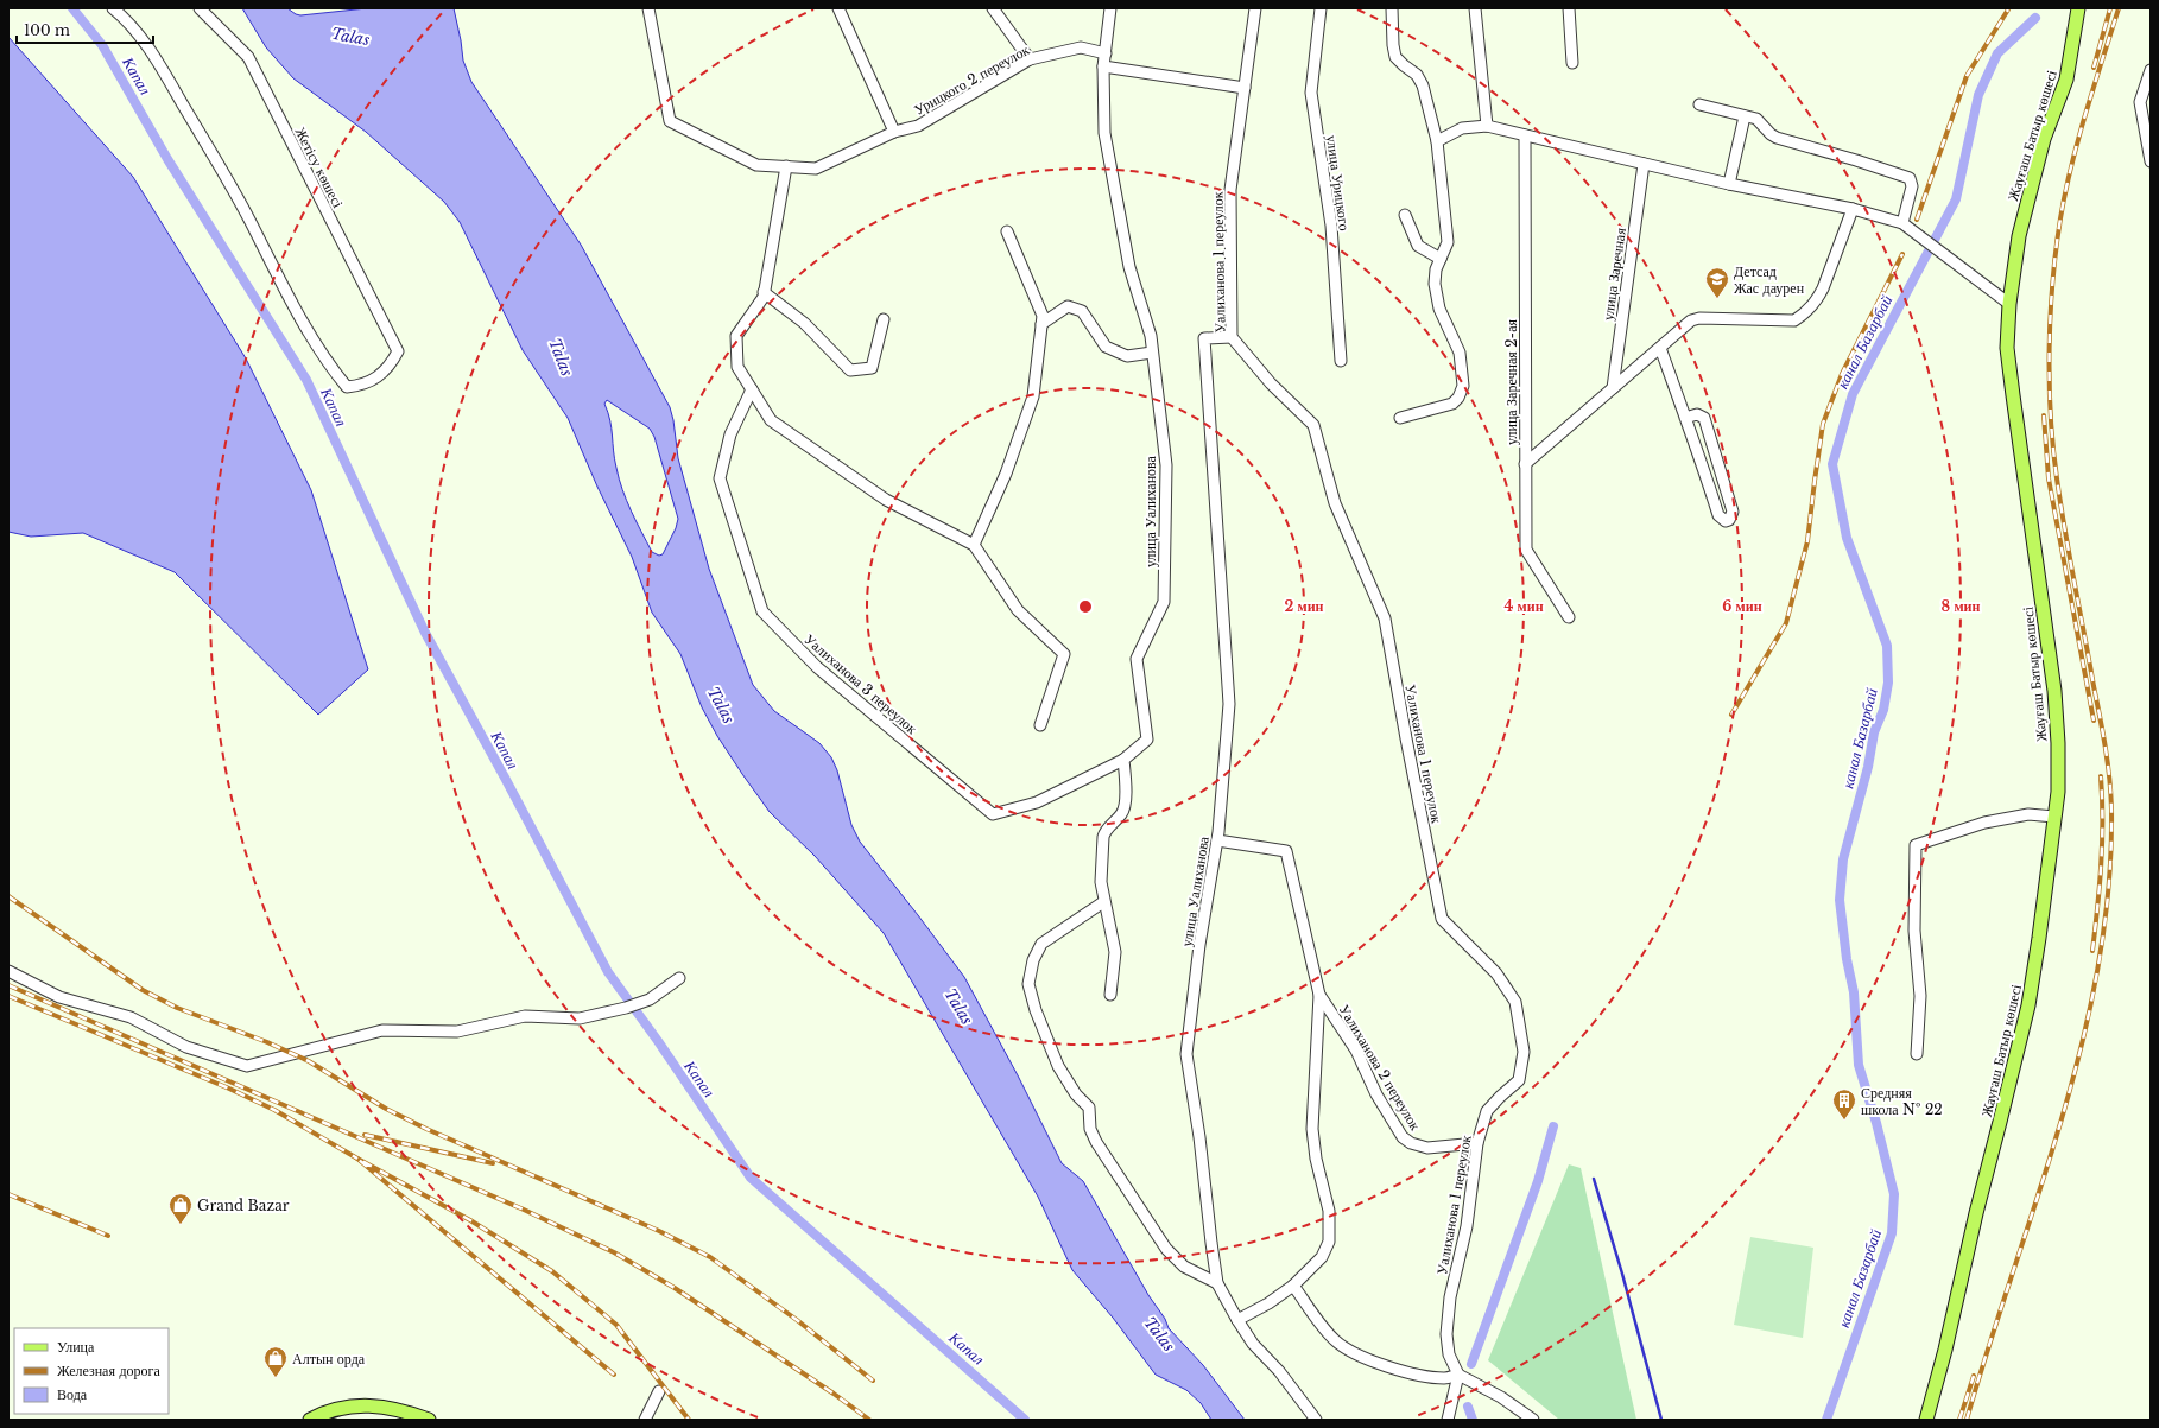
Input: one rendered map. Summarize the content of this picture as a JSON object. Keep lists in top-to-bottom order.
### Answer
{
  "streets": {
    "main road": ["Жауғаш Батыр көшесі"],
    "street": [
      "Урицкого 2 переулок",
      "Жетісу көшесі",
      "улица Урицкого",
      "Уалиханова 1 переулок",
      "улица Заречная",
      "улица Заречная 2-ая",
      "улица Уалиханова",
      "Уалиханова 3 переулок",
      "Уалиханова 2 переулок"
    ]
  },
  "crossings": [
    ["Урицкого 2 переулок", "улица Уалиханова"],
    ["Уалиханова 1 переулок", "улица Уалиханова"],
    ["Уалиханова 1 переулок", "Уалиханова 2 переулок"],
    ["улица Уалиханова", "Уалиханова 3 переулок"],
    ["улица Уалиханова", "Уалиханова 2 переулок"]
  ],
  "water": ["Talas", "Капал", "канал Базарбай"],
  "places": {
    "school or university": ["Детсад Жас даурен"],
    "building": ["Средняя школа № 22"],
    "shop": ["Grand Bazar", "Алтын орда"]
  },
  "legend": ["Улица", "Железная дорога", "Вода"],
  "scale_bar": "100 m",
  "rings": [
    "2 мин",
    "4 мин",
    "6 мин",
    "8 мин"
  ]
}
